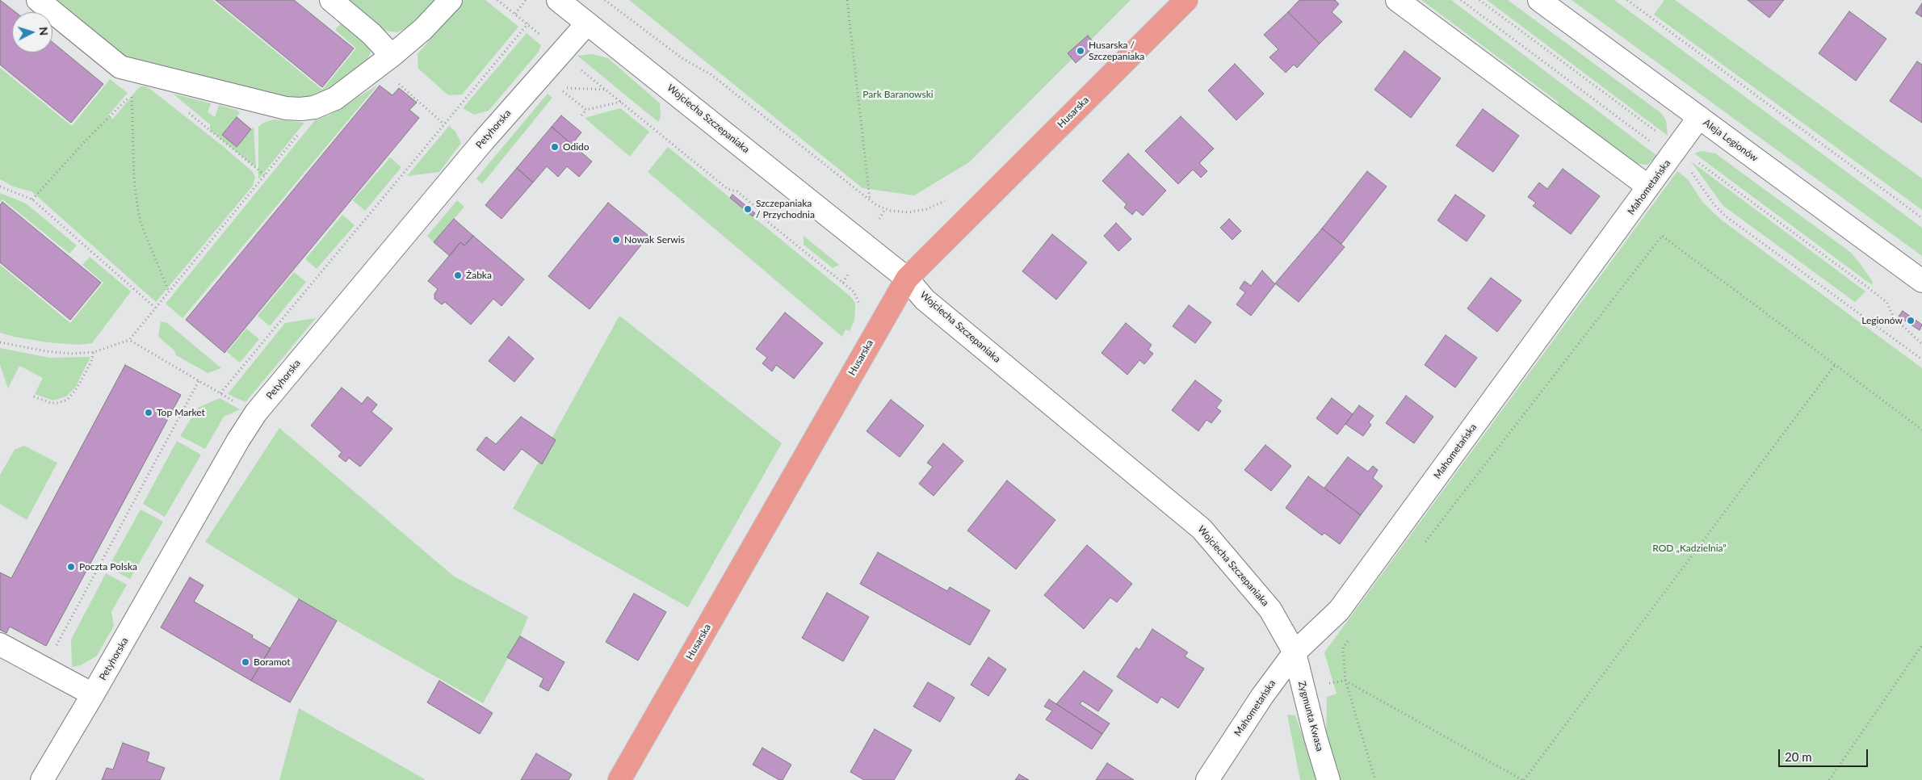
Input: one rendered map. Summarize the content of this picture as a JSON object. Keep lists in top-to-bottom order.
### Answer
{
  "streets": {
    "main road": ["Husarska"],
    "street": [
      "Wojciecha Szczepaniaka",
      "Petyhorska",
      "Aleja Legionów",
      "Mahometańska",
      "Zygmunta Kwasa"
    ]
  },
  "crossings": [
    ["Husarska", "Wojciecha Szczepaniaka"],
    ["Wojciecha Szczepaniaka", "Petyhorska"],
    ["Wojciecha Szczepaniaka", "Mahometańska"],
    ["Wojciecha Szczepaniaka", "Zygmunta Kwasa"],
    ["Aleja Legionów", "Mahometańska"],
    ["Mahometańska", "Zygmunta Kwasa"]
  ],
  "parks": ["Park Baranowski", "ROD „Kadzielnia”"],
  "places": [
    "Husarska / Szczepaniaka",
    "Odido",
    "Szczepaniaka / Przychodnia",
    "Nowak Serwis",
    "Żabka",
    "Legionów",
    "Top Market",
    "Poczta Polska",
    "Boramot"
  ],
  "scale_bar": "20 m",
  "north": "right"
}
